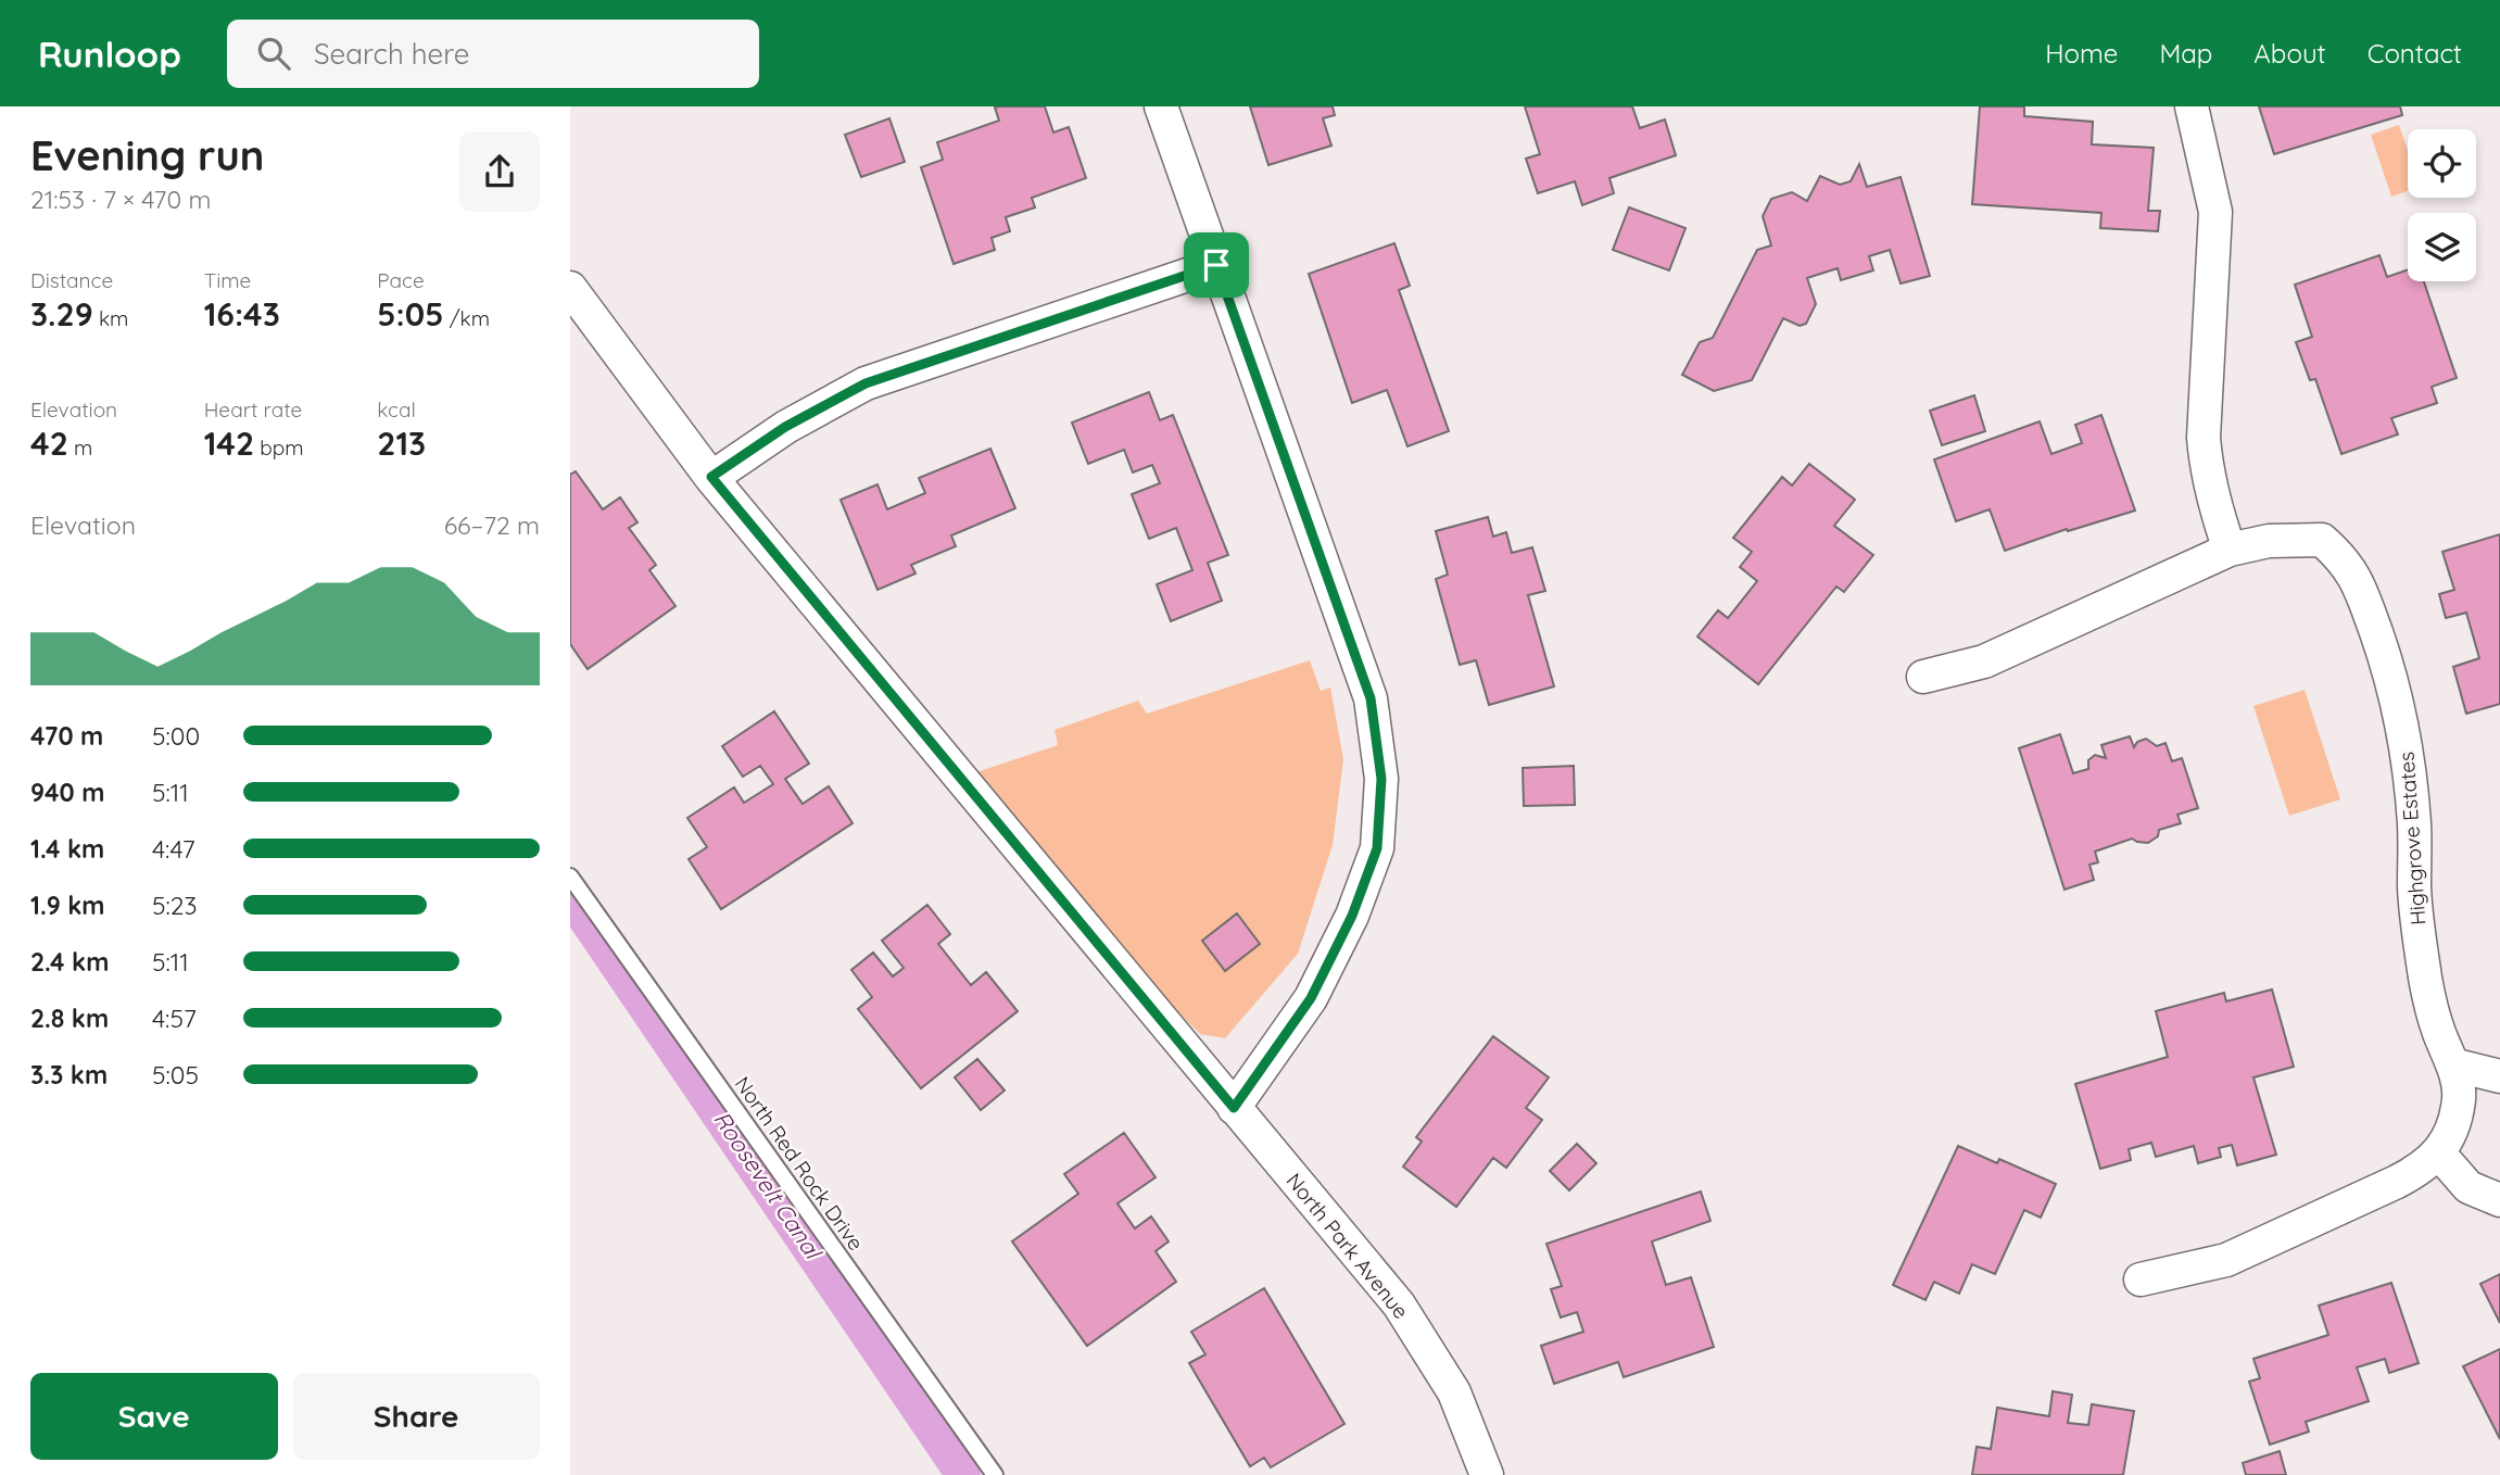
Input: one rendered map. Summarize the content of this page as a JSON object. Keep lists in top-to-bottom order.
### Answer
{
  "streets": {
    "street": ["Highgrove Estates", "North Park Avenue"],
    "lane": ["North Red Rock Drive"]
  },
  "water": ["Roosevelt Canal"],
  "page": {
    "header": "Runloop",
    "search": "Search here",
    "nav": [
      "Home",
      "Map",
      "About",
      "Contact"
    ],
    "heading": ["Evening run", "21:53 · 7 × 470 m"],
    "stats": [
      ["Distance", "3.29 km"],
      ["Time", "16:43"],
      ["Pace", "5:05 /km"],
      ["Elevation", "42 m"],
      ["Heart rate", "142 bpm"],
      ["kcal", "213"]
    ],
    "chart": ["Elevation", "66–72 m"],
    "list": [
      {
        "name": "470 m",
        "note": "5:00"
      },
      {
        "name": "940 m",
        "note": "5:11"
      },
      {
        "name": "1.4 km",
        "note": "4:47"
      },
      {
        "name": "1.9 km",
        "note": "5:23"
      },
      {
        "name": "2.4 km",
        "note": "5:11"
      },
      {
        "name": "2.8 km",
        "note": "4:57"
      },
      {
        "name": "3.3 km",
        "note": "5:05"
      }
    ],
    "buttons": ["Save", "Share"]
  }
}
